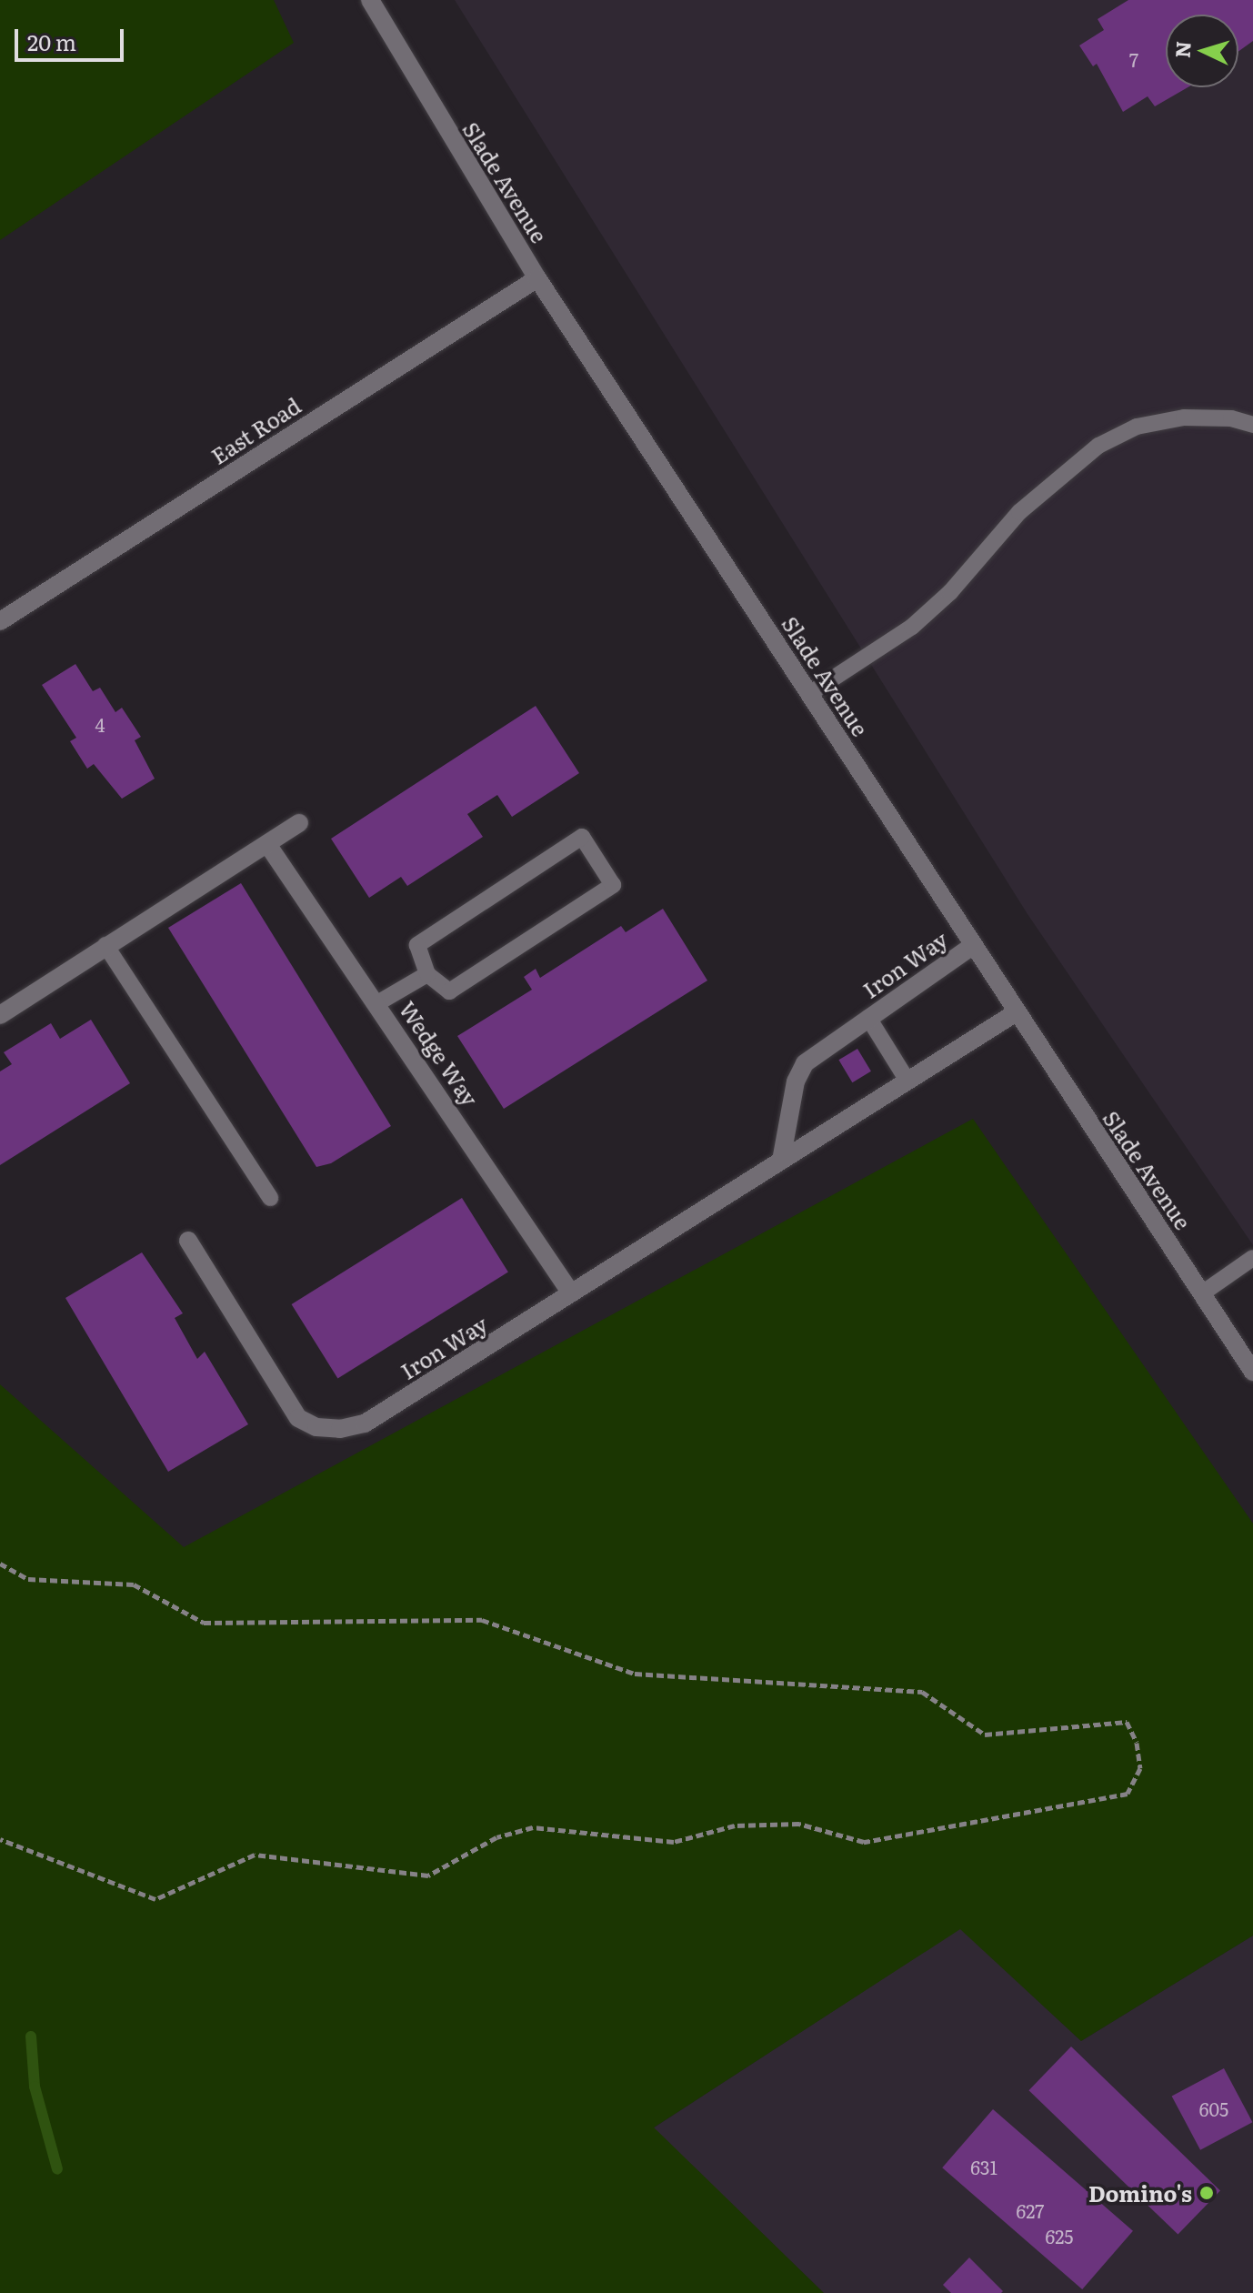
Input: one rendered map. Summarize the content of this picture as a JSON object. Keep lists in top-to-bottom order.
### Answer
{
  "streets": {
    "street": [
      "Slade Avenue",
      "East Road",
      "Iron Way",
      "Wedge Way"
    ]
  },
  "crossings": [
    ["Slade Avenue", "East Road"],
    ["Slade Avenue", "Iron Way"],
    ["Iron Way", "Wedge Way"]
  ],
  "places": ["Domino's"],
  "house_numbers": [
    "7",
    "4",
    "605",
    "631",
    "627",
    "625"
  ],
  "scale_bar": "20 m",
  "north": "left"
}
